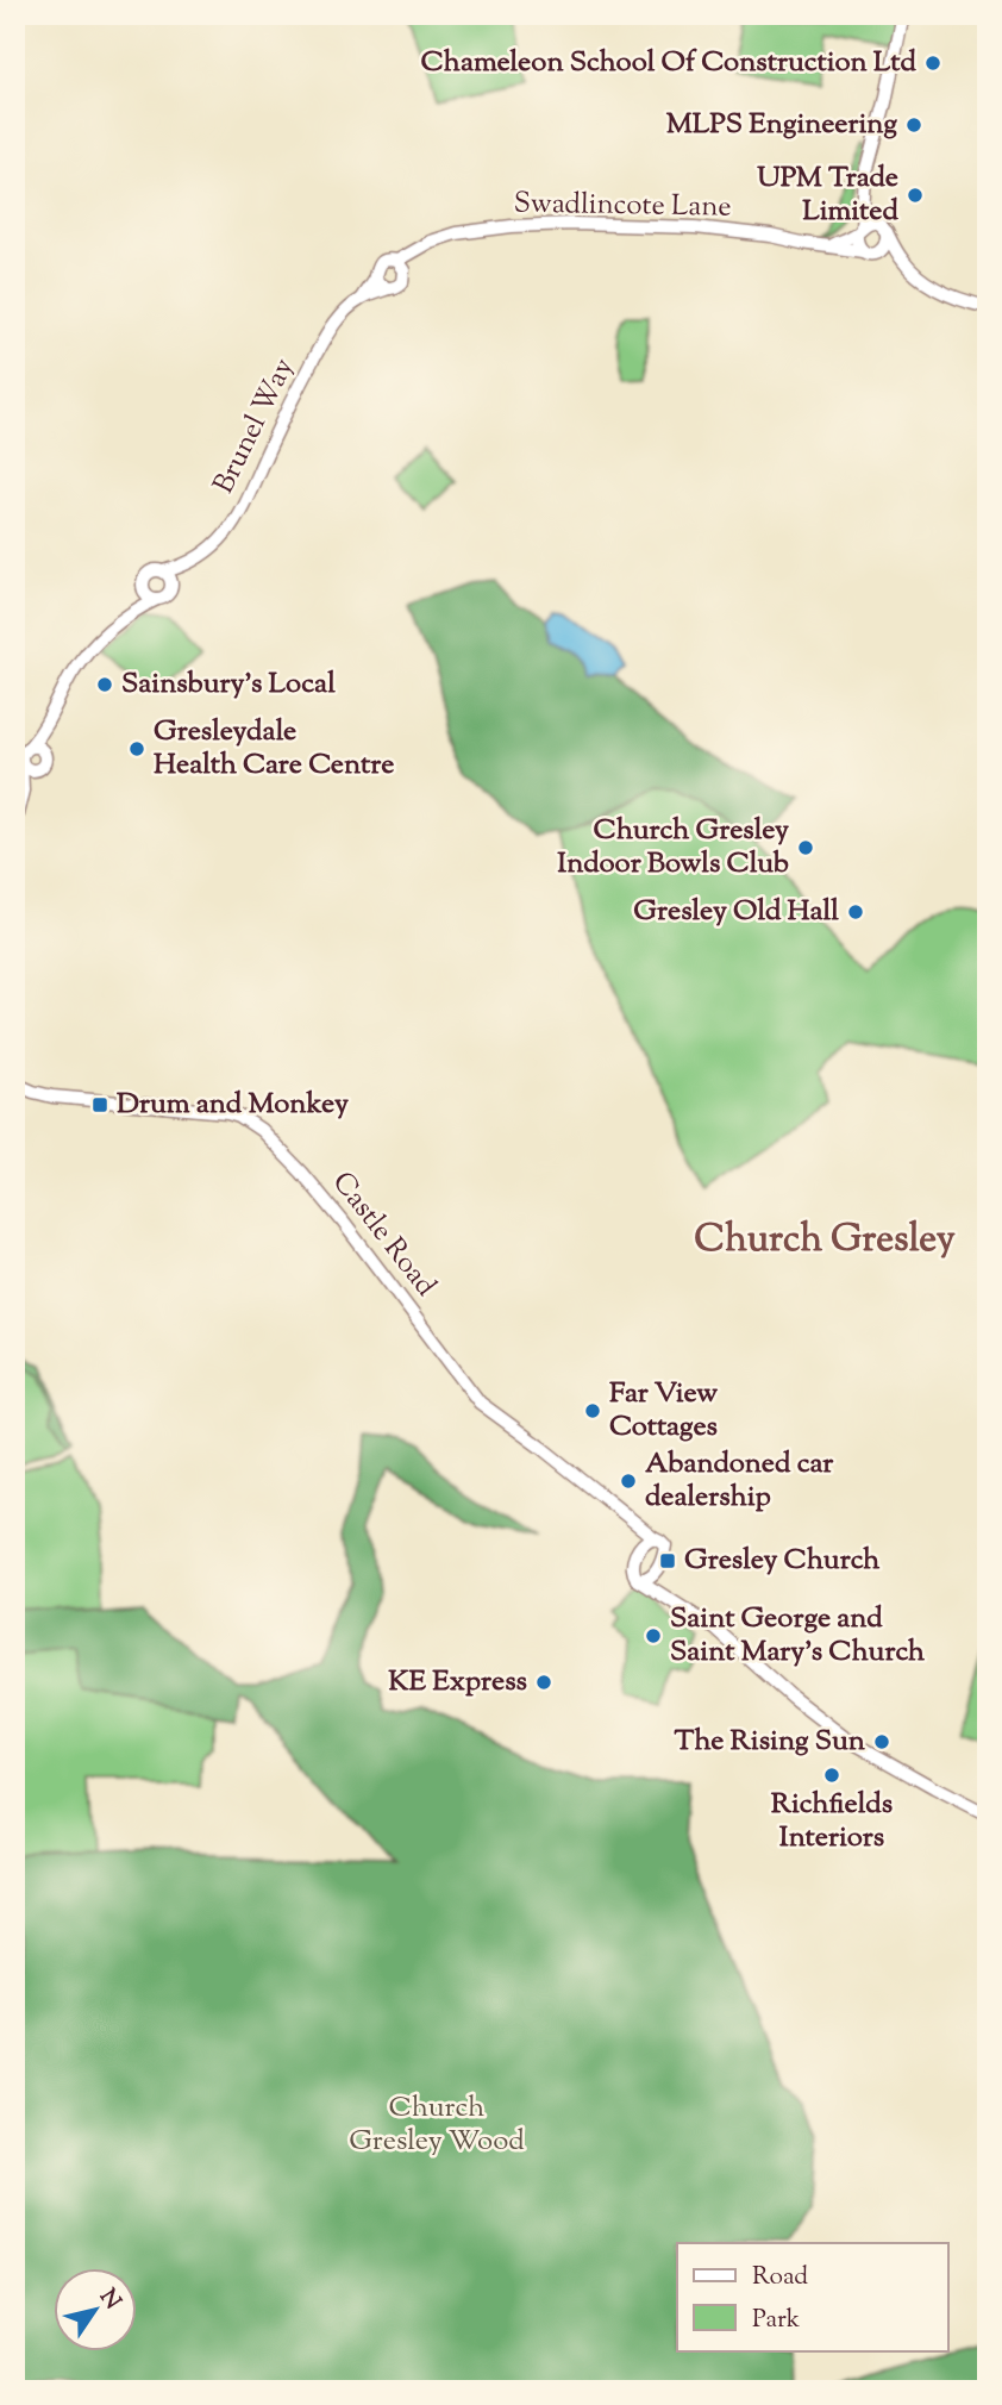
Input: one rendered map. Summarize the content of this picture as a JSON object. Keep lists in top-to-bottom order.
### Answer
{
  "streets": {
    "street": ["Swadlincote Lane", "Brunel Way", "Castle Road"]
  },
  "crossings": [
    ["Swadlincote Lane", "Brunel Way"]
  ],
  "districts": ["Church Gresley"],
  "parks": ["Church Gresley Wood"],
  "places": {
    "other": [
      "Chameleon School Of Construction Ltd",
      "MLPS Engineering",
      "UPM Trade Limited",
      "Sainsbury's Local",
      "Gresleydale Health Care Centre",
      "Church Gresley Indoor Bowls Club",
      "Gresley Old Hall",
      "Far View Cottages",
      "Abandoned car dealership",
      "Saint George and Saint Mary's Church",
      "KE Express",
      "The Rising Sun",
      "Richfields Interiors"
    ],
    "transit": ["Drum and Monkey", "Gresley Church"]
  },
  "legend": ["Road", "Park"],
  "north": "top right"
}
